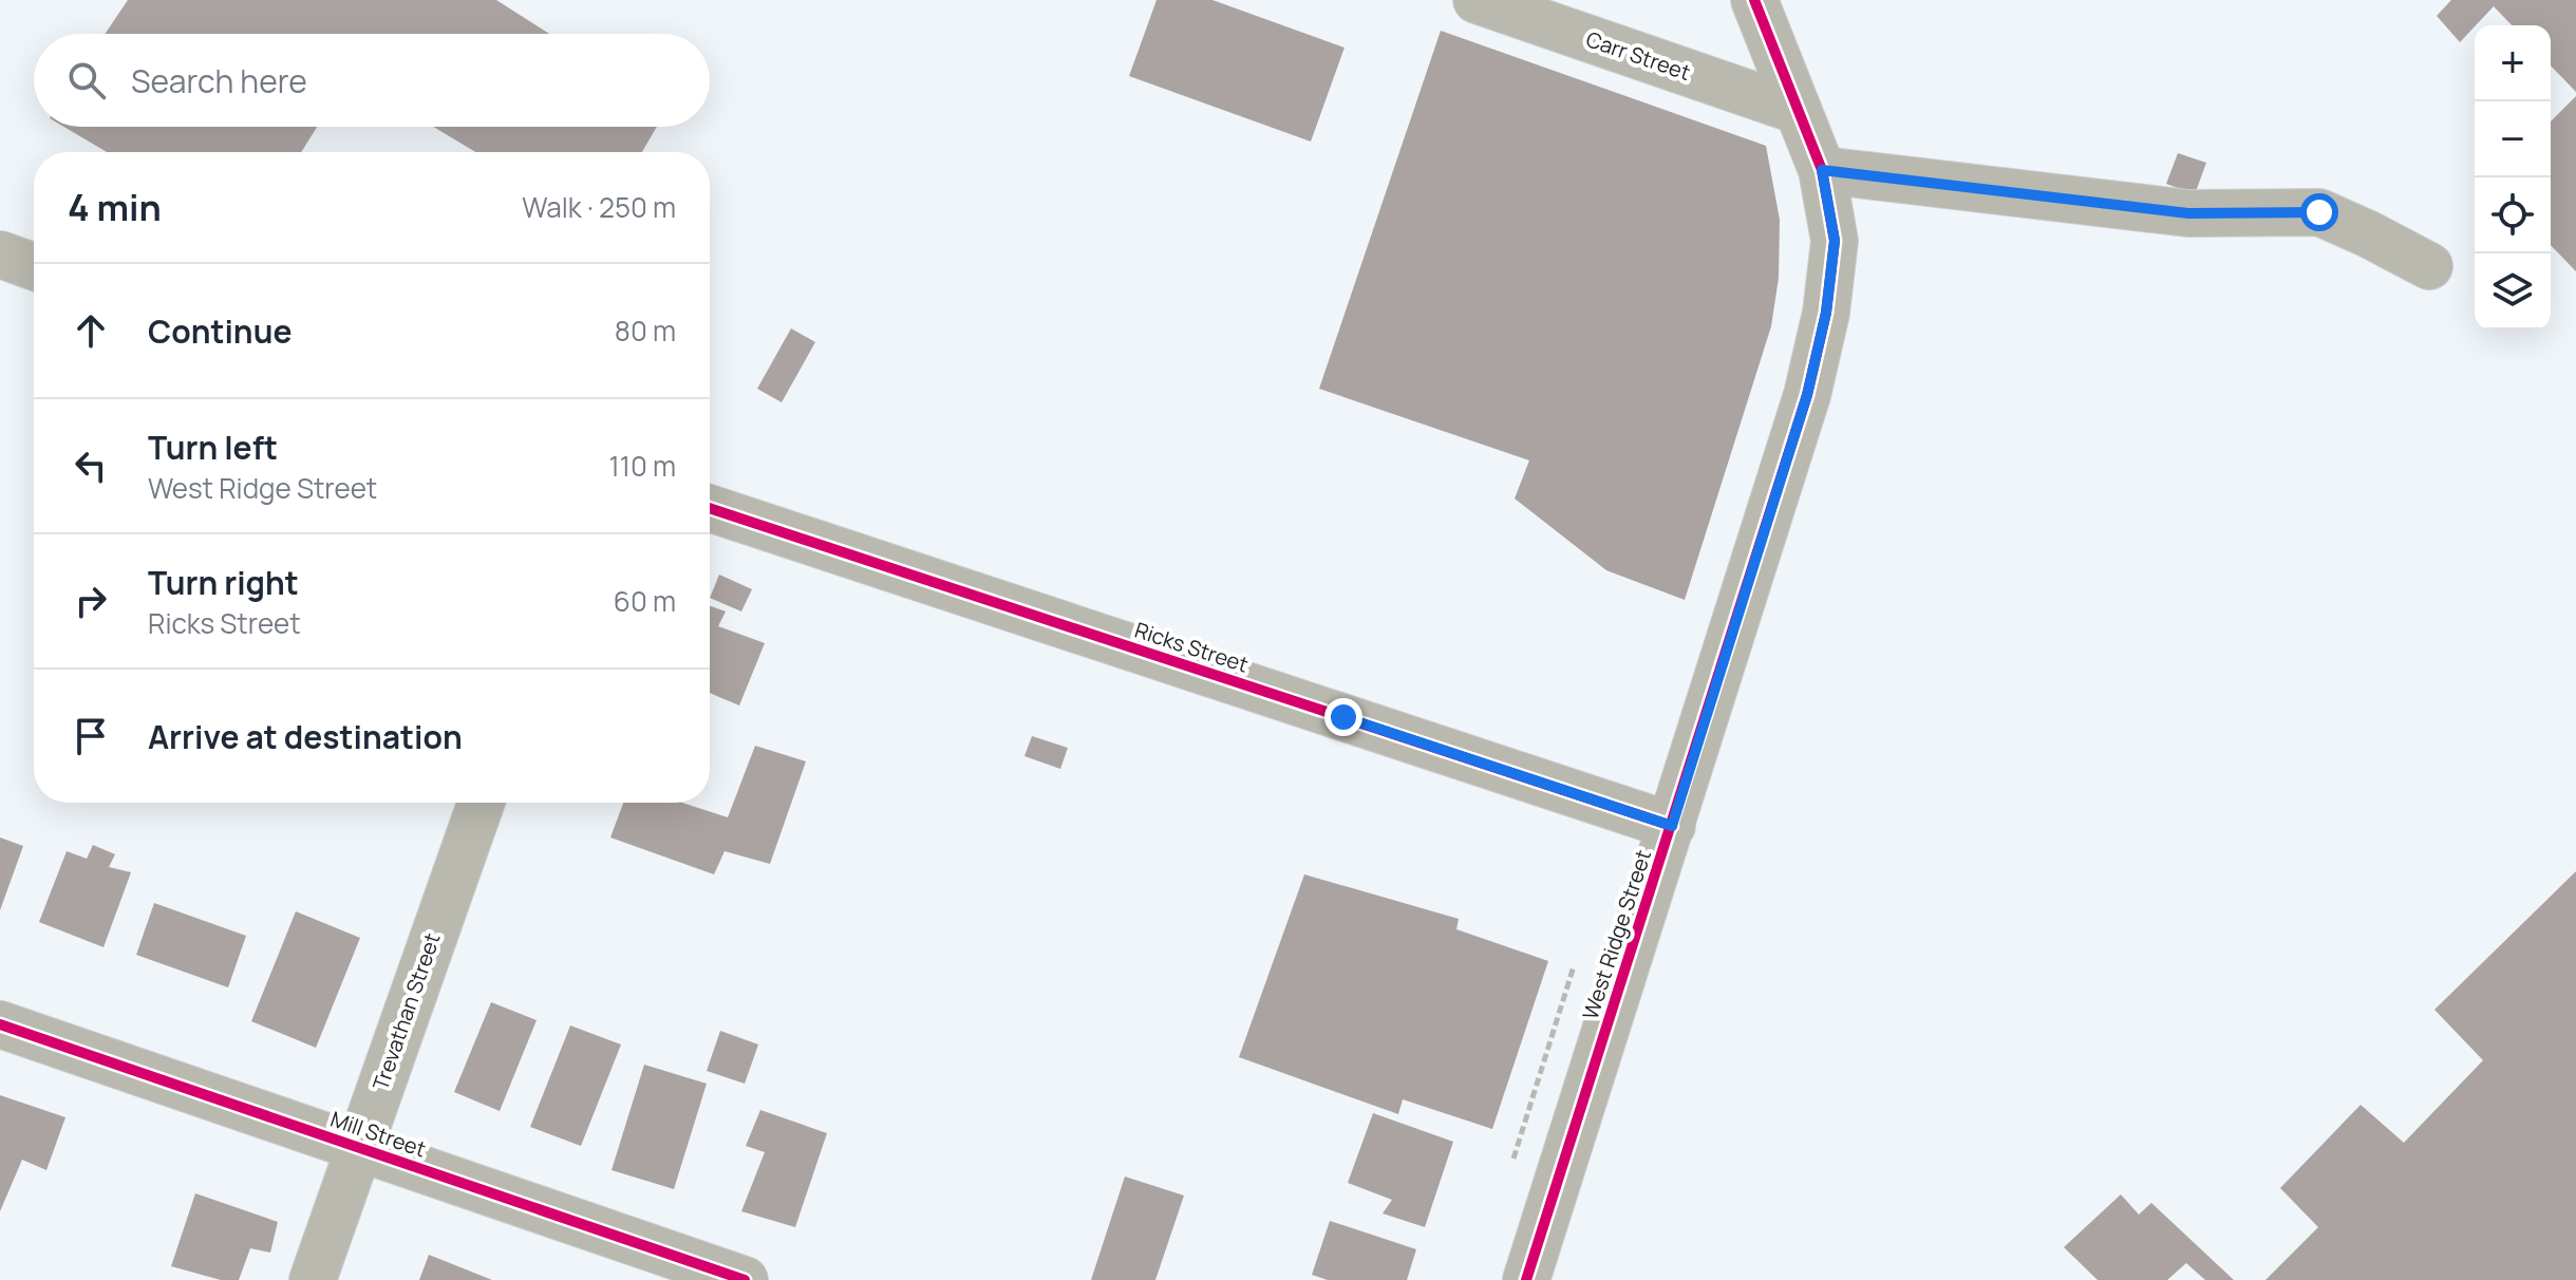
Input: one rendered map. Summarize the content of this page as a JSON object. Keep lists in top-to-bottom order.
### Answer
{
  "streets": {
    "street": [
      "Carr Street",
      "Ricks Street",
      "West Ridge Street",
      "Trevathan Street",
      "Mill Street"
    ]
  },
  "crossings": [
    ["Carr Street", "West Ridge Street"],
    ["Ricks Street", "West Ridge Street"],
    ["Trevathan Street", "Mill Street"]
  ],
  "page": {
    "map_buttons": ["+", "−"],
    "search": "Search here",
    "heading": ["4 min", "Walk · 250 m"],
    "list": [
      ["Continue", "80 m"],
      ["Turn left", "West Ridge Street", "110 m"],
      ["Turn right", "Ricks Street", "60 m"],
      "Arrive at destination"
    ]
  }
}
